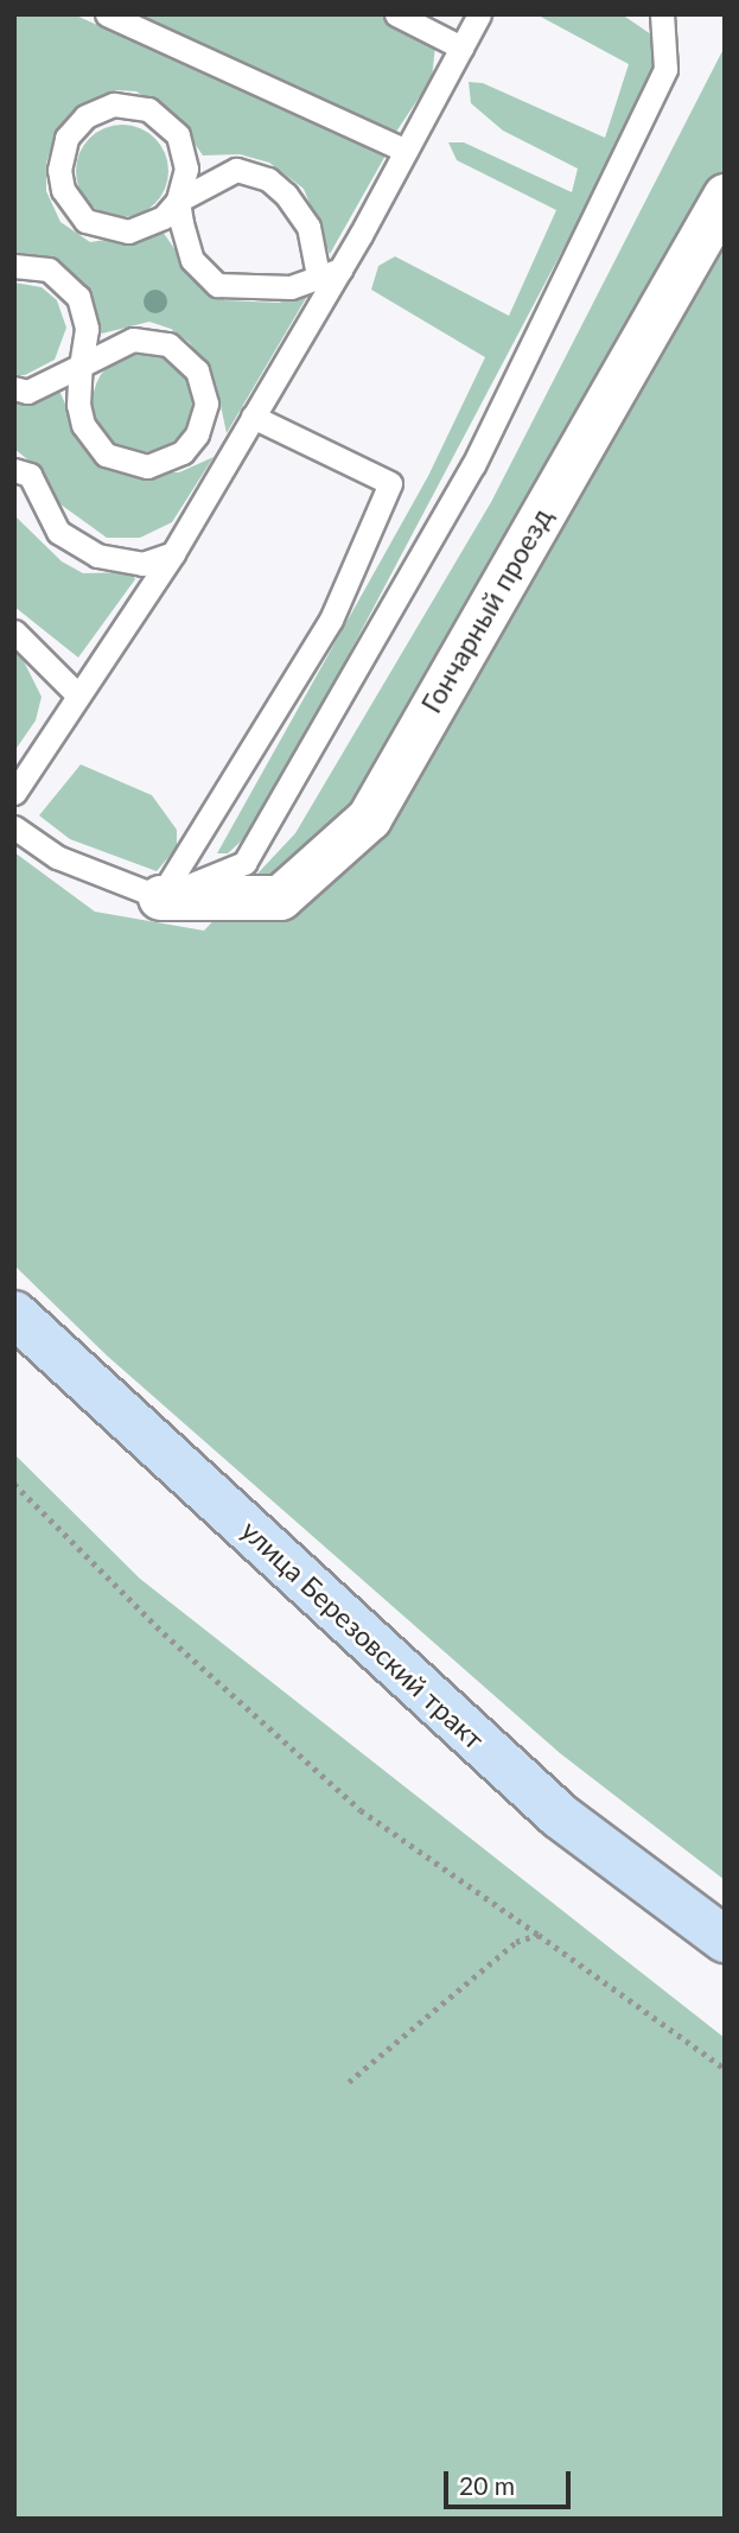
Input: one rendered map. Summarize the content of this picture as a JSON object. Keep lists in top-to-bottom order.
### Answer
{
  "streets": {
    "main road": ["улица Березовский тракт"],
    "street": ["Гончарный проезд"]
  },
  "scale_bar": "20 m"
}
